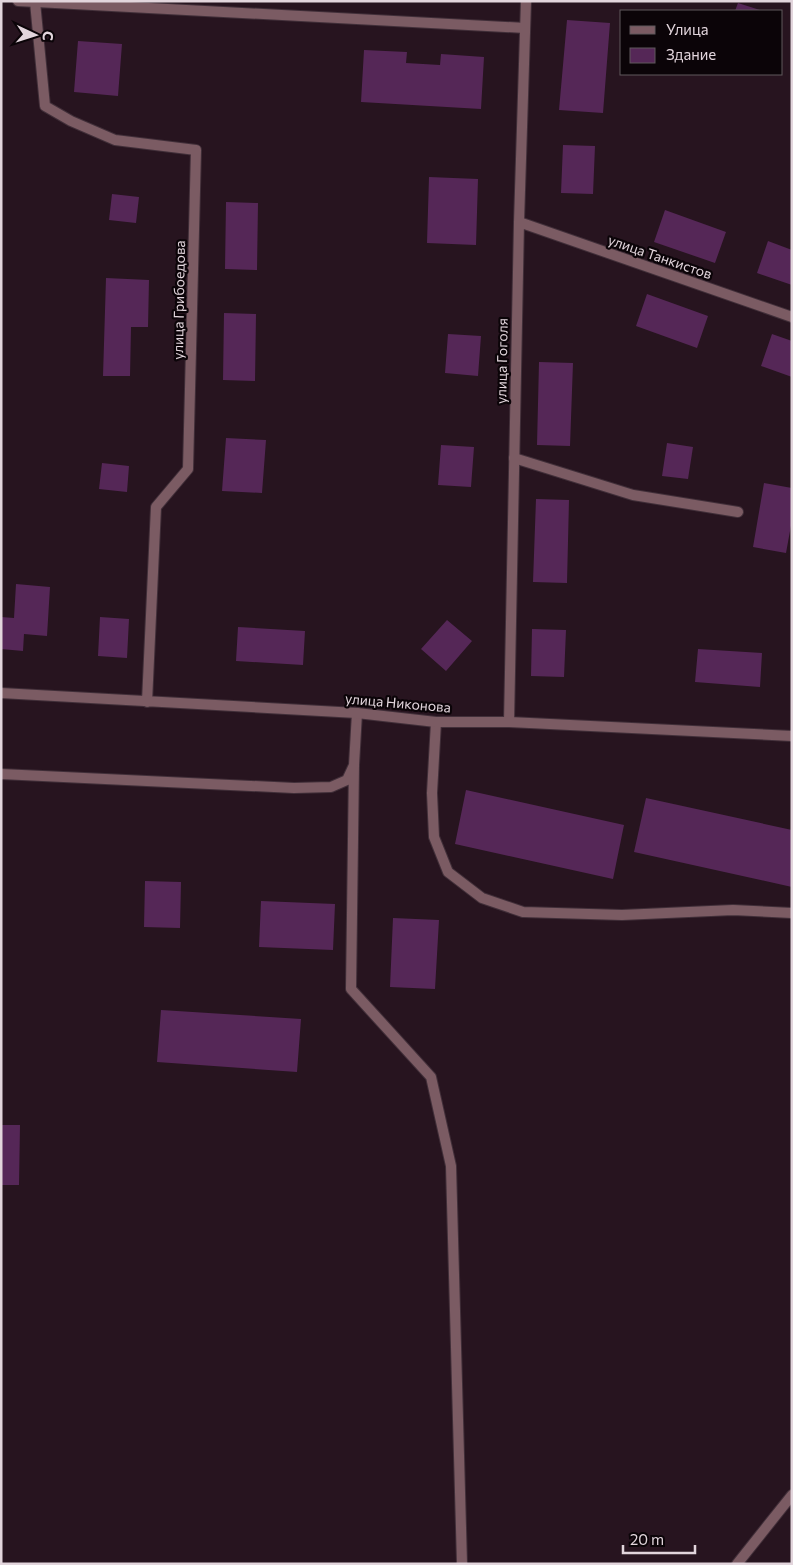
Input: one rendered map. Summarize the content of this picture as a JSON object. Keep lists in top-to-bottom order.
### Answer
{
  "streets": {
    "street": [
      "улица Танкистов",
      "улица Грибоедова",
      "улица Гоголя",
      "улица Никонова"
    ]
  },
  "crossings": [
    ["улица Танкистов", "улица Гоголя"],
    ["улица Грибоедова", "улица Никонова"],
    ["улица Гоголя", "улица Никонова"]
  ],
  "legend": ["Улица", "Здание"],
  "scale_bar": "20 m",
  "north": "right"
}
